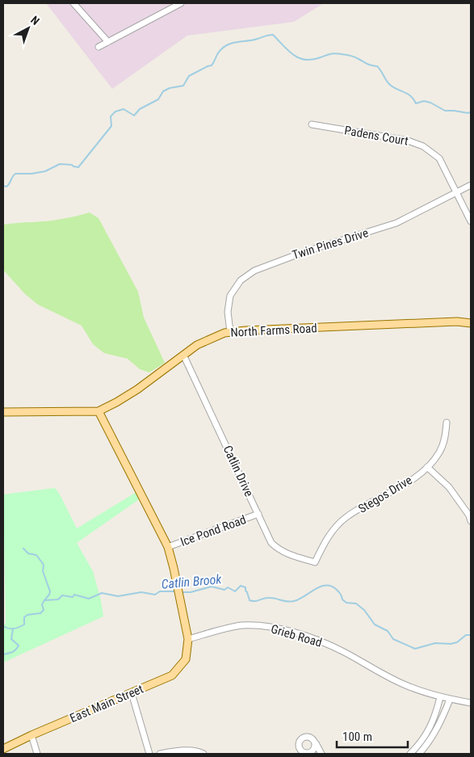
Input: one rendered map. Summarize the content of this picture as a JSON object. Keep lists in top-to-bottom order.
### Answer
{
  "streets": {
    "main road": ["North Farms Road", "East Main Street"],
    "street": [
      "Padens Court",
      "Twin Pines Drive",
      "Catlin Drive",
      "Stegos Drive",
      "Ice Pond Road",
      "Grieb Road"
    ]
  },
  "crossings": [
    ["Padens Court", "Twin Pines Drive"],
    ["Twin Pines Drive", "North Farms Road"],
    ["North Farms Road", "Catlin Drive"],
    ["Catlin Drive", "Stegos Drive"],
    ["Catlin Drive", "Ice Pond Road"],
    ["Grieb Road", "East Main Street"]
  ],
  "water": ["Catlin Brook"],
  "scale_bar": "100 m",
  "north": "top right"
}
